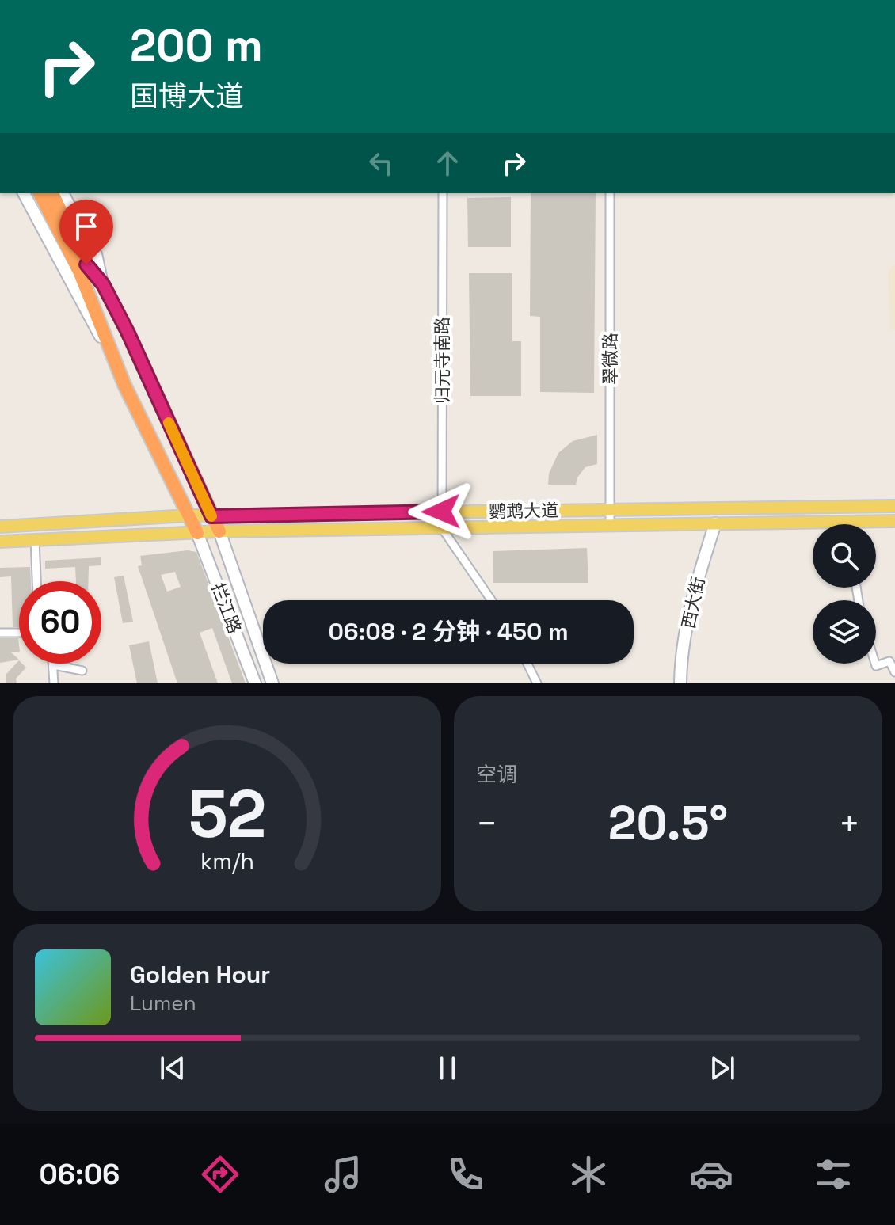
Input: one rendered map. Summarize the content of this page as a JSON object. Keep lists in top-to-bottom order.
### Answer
{
  "streets": {
    "main road": ["鹦鹉大道"],
    "street": [
      "翠微路",
      "归元寺南路",
      "西大街",
      "拦江路"
    ]
  },
  "crossings": [
    ["翠微路", "鹦鹉大道"],
    ["归元寺南路", "鹦鹉大道"],
    ["鹦鹉大道", "西大街"],
    ["鹦鹉大道", "拦江路"]
  ],
  "page": {
    "turn": ["200 m", "国博大道"],
    "limit": "60",
    "trip": "06:08 · 2 分钟 · 450 m",
    "tile": "空调",
    "heat": ["−", "20.5°", "+"],
    "song": ["Golden Hour", "Lumen"],
    "tabs": "06:06",
    "gauge": ["52", "km/h"]
  }
}
